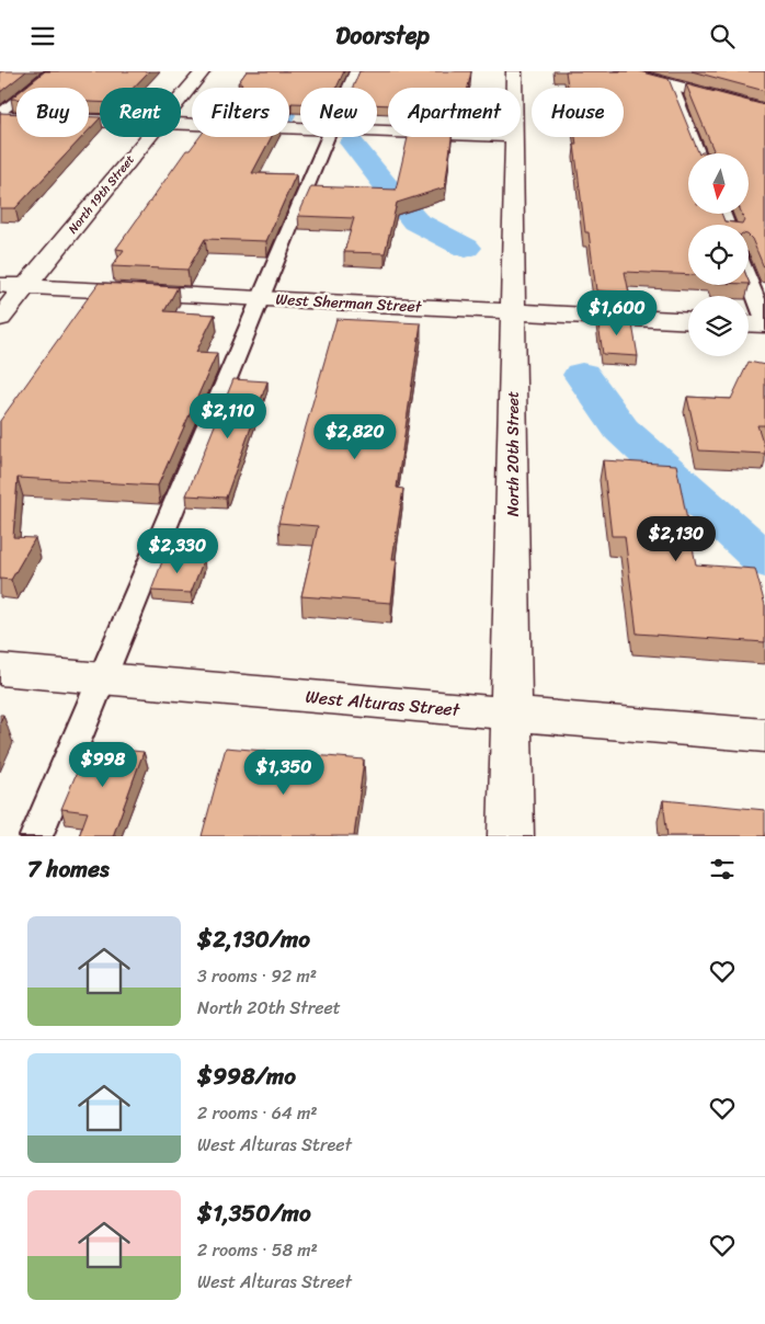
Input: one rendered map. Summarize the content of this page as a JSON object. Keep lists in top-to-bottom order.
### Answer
{
  "streets": {
    "street": [
      "North 19th Street",
      "West Sherman Street",
      "North 20th Street",
      "West Alturas Street"
    ]
  },
  "crossings": [
    ["North 19th Street", "West Sherman Street"],
    ["West Sherman Street", "North 20th Street"],
    ["North 20th Street", "West Alturas Street"]
  ],
  "north": "bottom",
  "page": {
    "header": "Doorstep",
    "chip": [
      "Buy",
      "Rent",
      "Filters",
      "New",
      "Apartment",
      "House"
    ],
    "price": [
      "$1,600",
      "$2,110",
      "$2,820",
      "$2,130",
      "$2,330",
      "$998",
      "$1,350"
    ],
    "heading": "7 homes",
    "list": [
      {
        "name": "$2,130/mo",
        "note": "3 rooms · 92 m² · North 20th Street"
      },
      {
        "name": "$998/mo",
        "note": "2 rooms · 64 m² · West Alturas Street"
      },
      {
        "name": "$1,350/mo",
        "note": "2 rooms · 58 m² · West Alturas Street"
      }
    ]
  }
}
